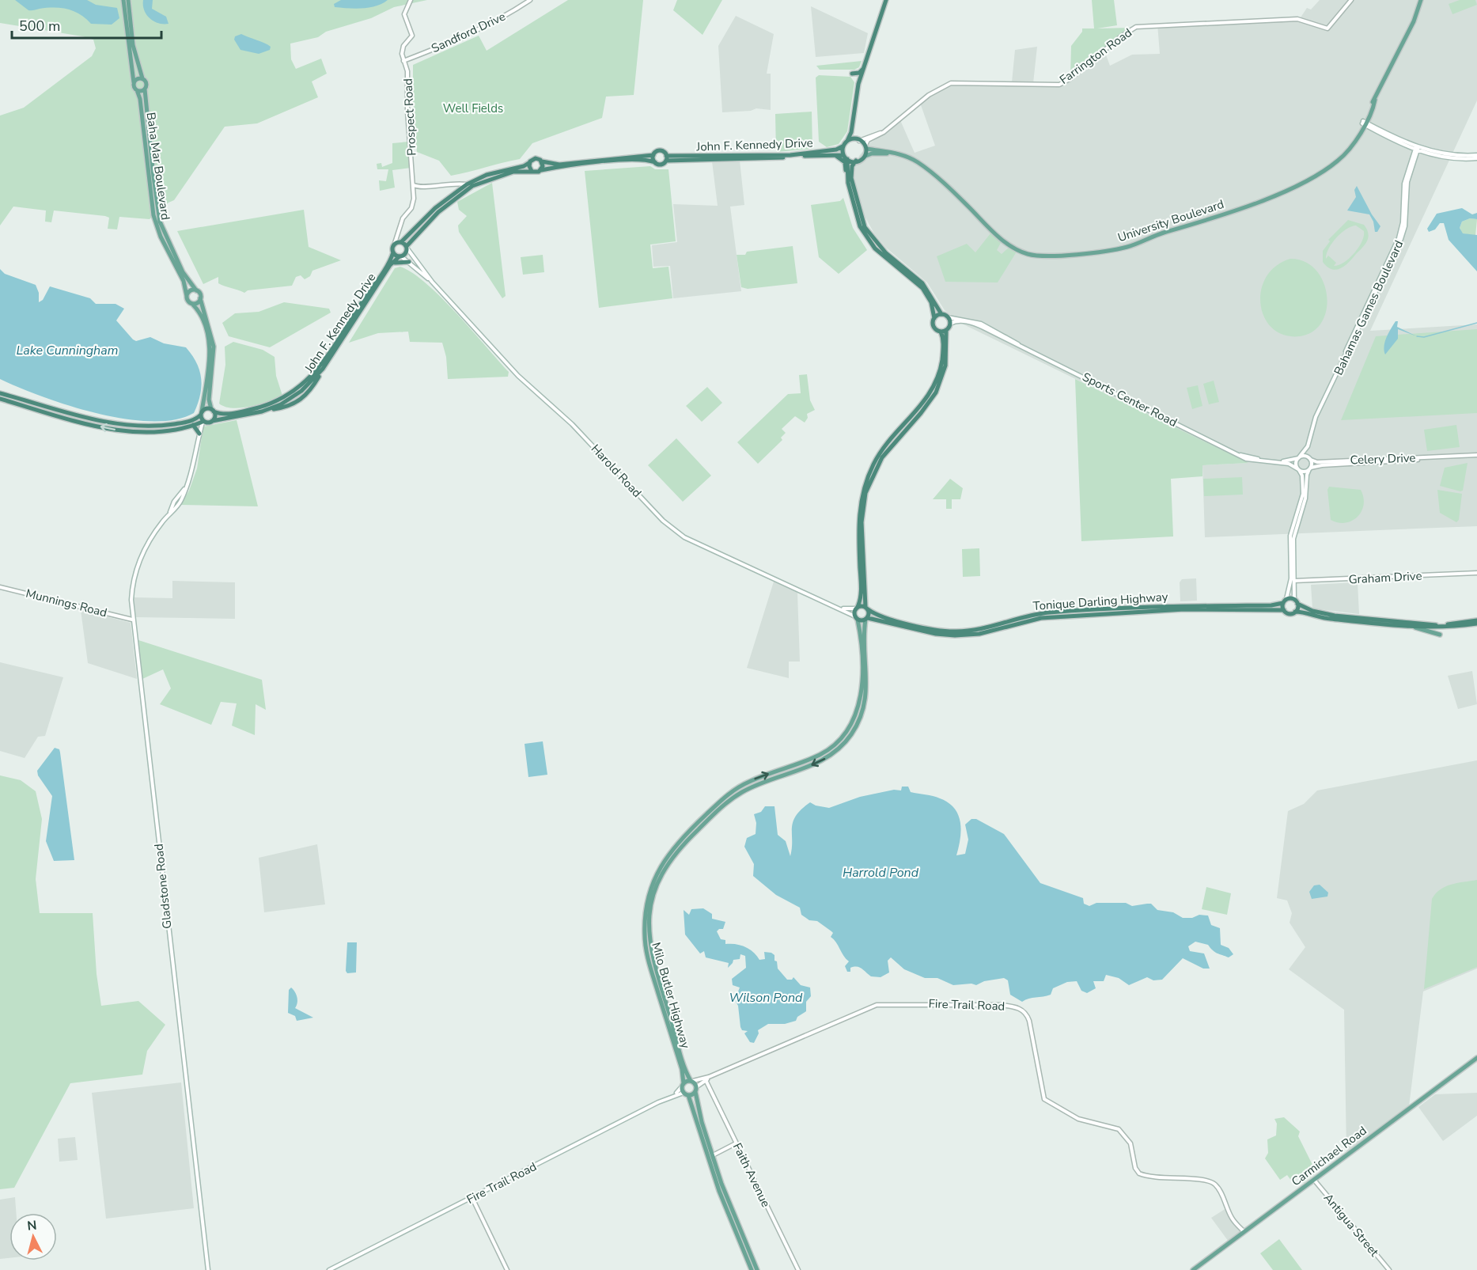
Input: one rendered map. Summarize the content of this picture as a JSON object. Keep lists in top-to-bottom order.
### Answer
{
  "streets": {
    "highway": ["John F. Kennedy Drive", "Tonique Darling Highway"],
    "main road": [
      "Sandford Drive",
      "Farrington Road",
      "Prospect Road",
      "Baha Mar Boulevard",
      "University Boulevard",
      "Bahamas Games Boulevard",
      "Sports Center Road",
      "Celery Drive",
      "Harold Road",
      "Graham Drive",
      "Munnings Road",
      "Gladstone Road",
      "Milo Butler Highway",
      "Fire Trail Road",
      "Carmichael Road",
      "Faith Avenue",
      "Antigua Street"
    ]
  },
  "crossings": [
    ["Sandford Drive", "Prospect Road"],
    ["Farrington Road", "John F. Kennedy Drive"],
    ["Farrington Road", "University Boulevard"],
    ["Prospect Road", "John F. Kennedy Drive"],
    ["Prospect Road", "Harold Road"],
    ["John F. Kennedy Drive", "University Boulevard"],
    ["John F. Kennedy Drive", "Harold Road"],
    ["Bahamas Games Boulevard", "Sports Center Road"],
    ["Bahamas Games Boulevard", "Celery Drive"],
    ["Sports Center Road", "Celery Drive"],
    ["Harold Road", "Tonique Darling Highway"],
    ["Harold Road", "Milo Butler Highway"],
    ["Tonique Darling Highway", "Milo Butler Highway"],
    ["Munnings Road", "Gladstone Road"],
    ["Milo Butler Highway", "Fire Trail Road"],
    ["Fire Trail Road", "Carmichael Road"],
    ["Fire Trail Road", "Faith Avenue"],
    ["Carmichael Road", "Antigua Street"]
  ],
  "water": ["Lake Cunningham", "Harrold Pond", "Wilson Pond"],
  "parks": ["Well Fields"],
  "scale_bar": "500 m",
  "north": "top"
}
